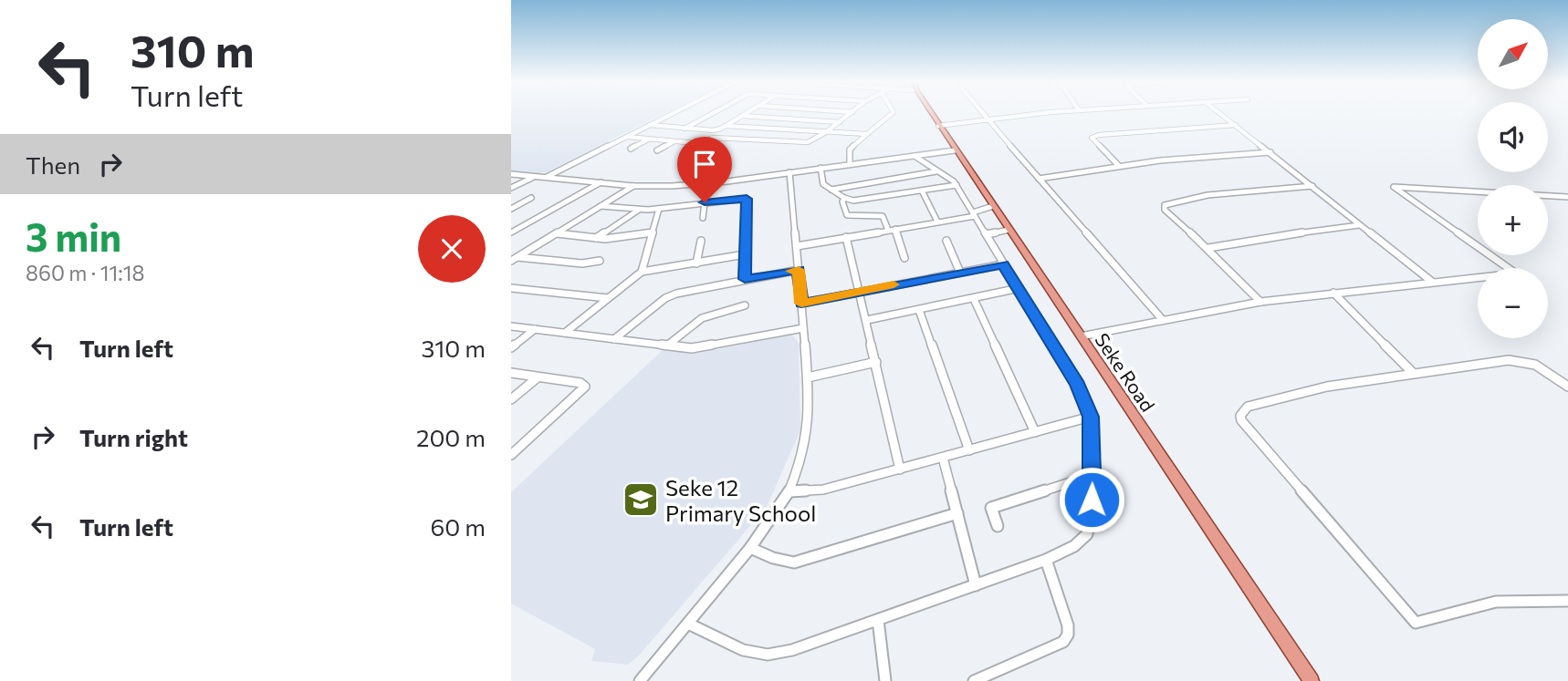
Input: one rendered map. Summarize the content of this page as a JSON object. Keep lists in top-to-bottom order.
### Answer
{
  "streets": {
    "main road": ["Seke Road"]
  },
  "places": {
    "school or university": ["Seke 12 Primary School"]
  },
  "north": "top right",
  "page": {
    "turn": ["310 m", "Turn left"],
    "map_buttons": ["+", "−"],
    "then": "Then",
    "heading": ["3 min", "860 m · 11:18"],
    "list": [
      {
        "name": "Turn left",
        "value": "310 m"
      },
      {
        "name": "Turn right",
        "value": "200 m"
      },
      {
        "name": "Turn left",
        "value": "60 m"
      }
    ]
  }
}
